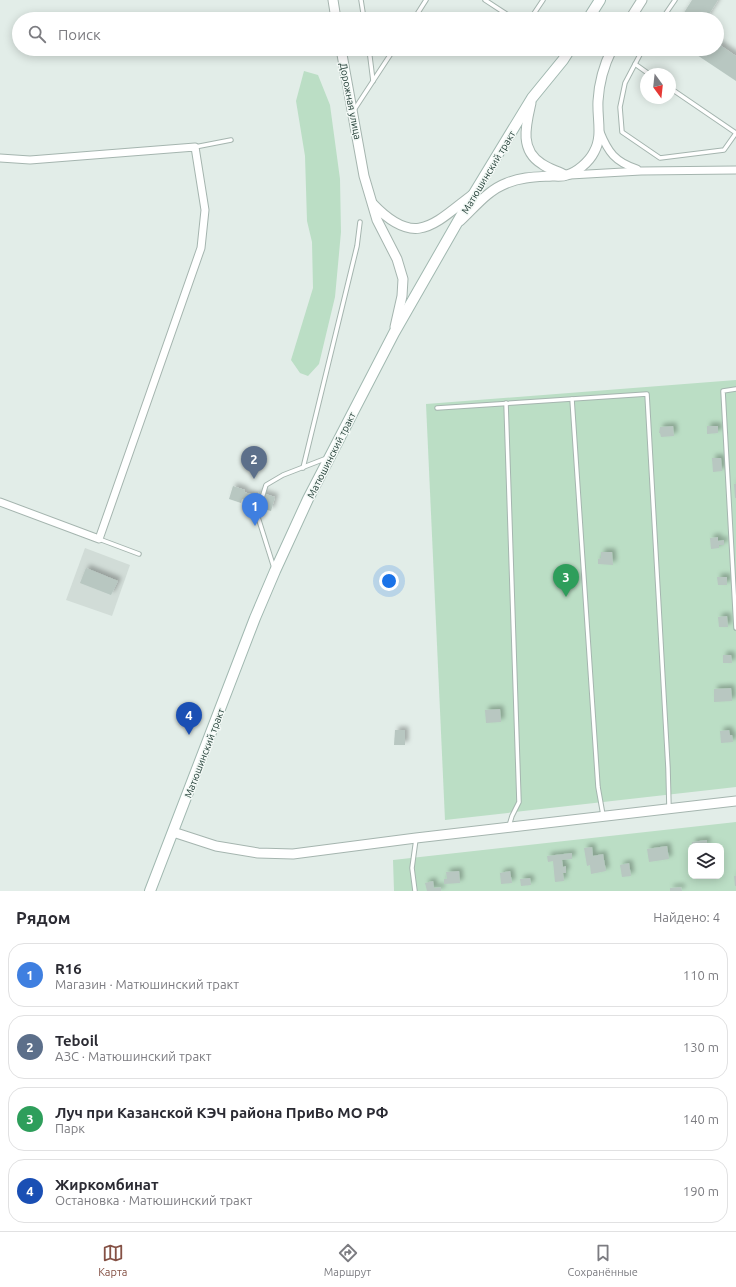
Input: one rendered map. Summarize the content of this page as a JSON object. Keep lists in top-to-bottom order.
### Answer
{
  "streets": {
    "main road": ["Матюшинский тракт"],
    "street": ["Дорожная улица"]
  },
  "crossings": [
    ["Дорожная улица", "Матюшинский тракт"]
  ],
  "north": "bottom",
  "page": {
    "search": "Поиск",
    "pins": [
      "2",
      "1",
      "3",
      "4"
    ],
    "heading": ["Рядом", "Найдено: 4"],
    "list": [
      {
        "mark": "1",
        "name": "R16",
        "note": "Магазин · Матюшинский тракт",
        "value": "110 m"
      },
      {
        "mark": "2",
        "name": "Teboil",
        "note": "АЗС · Матюшинский тракт",
        "value": "130 m"
      },
      {
        "mark": "3",
        "name": "Луч при Казанской КЭЧ района ПриВо МО РФ",
        "note": "Парк",
        "value": "140 m"
      },
      {
        "mark": "4",
        "name": "Жиркомбинат",
        "note": "Остановка · Матюшинский тракт",
        "value": "190 m"
      }
    ],
    "nav": ["Карта", "Маршрут", "Сохранённые"]
  }
}
